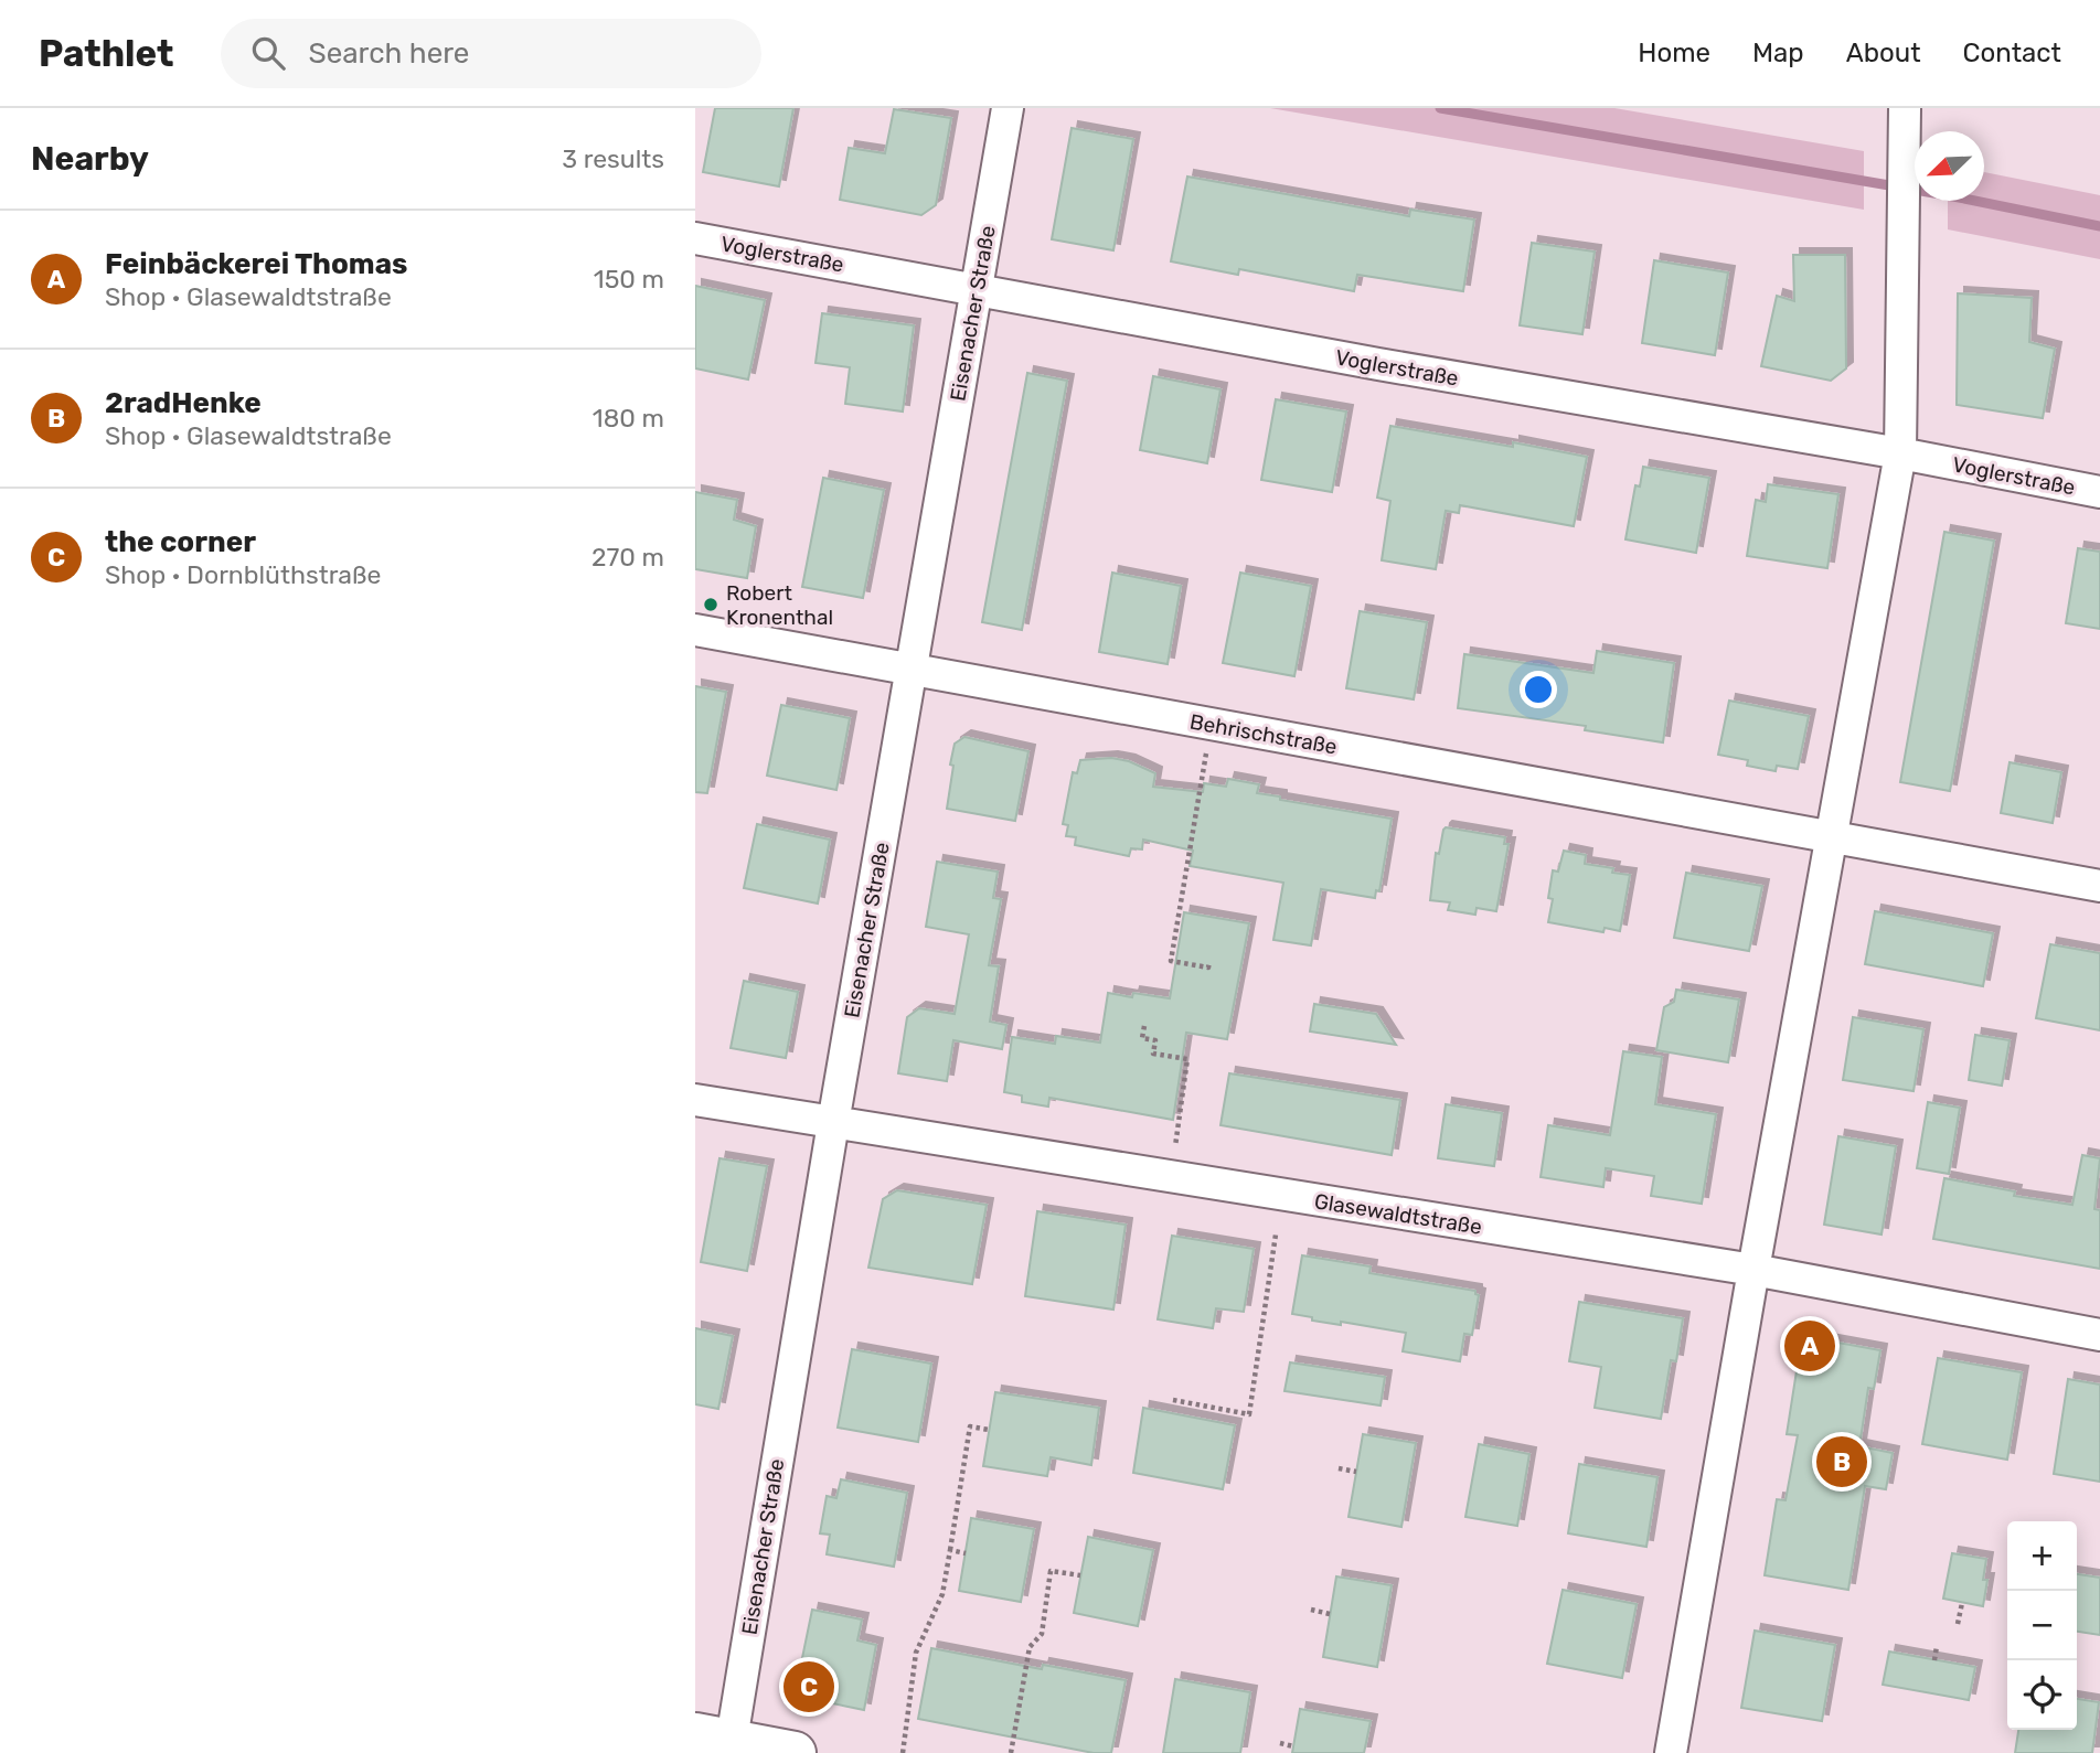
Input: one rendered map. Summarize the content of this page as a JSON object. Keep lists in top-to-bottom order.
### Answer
{
  "streets": {
    "street": [
      "Voglerstraße",
      "Eisenacher Straße",
      "Behrischstraße",
      "Glasewaldtstraße"
    ]
  },
  "crossings": [
    ["Voglerstraße", "Eisenacher Straße"],
    ["Eisenacher Straße", "Behrischstraße"],
    ["Eisenacher Straße", "Glasewaldtstraße"]
  ],
  "places": ["Robert Kronenthal"],
  "north": "bottom left",
  "page": {
    "header": "Pathlet",
    "search": "Search here",
    "nav": [
      "Home",
      "Map",
      "About",
      "Contact"
    ],
    "heading": ["Nearby", "3 results"],
    "list": [
      {
        "mark": "A",
        "name": "Feinbäckerei Thomas",
        "note": "Shop · Glasewaldtstraße",
        "value": "150 m"
      },
      {
        "mark": "B",
        "name": "2radHenke",
        "note": "Shop · Glasewaldtstraße",
        "value": "180 m"
      },
      {
        "mark": "C",
        "name": "the corner",
        "note": "Shop · Dornblüthstraße",
        "value": "270 m"
      }
    ],
    "pins": ["A", "B", "C"],
    "map_buttons": ["+", "−"]
  }
}
